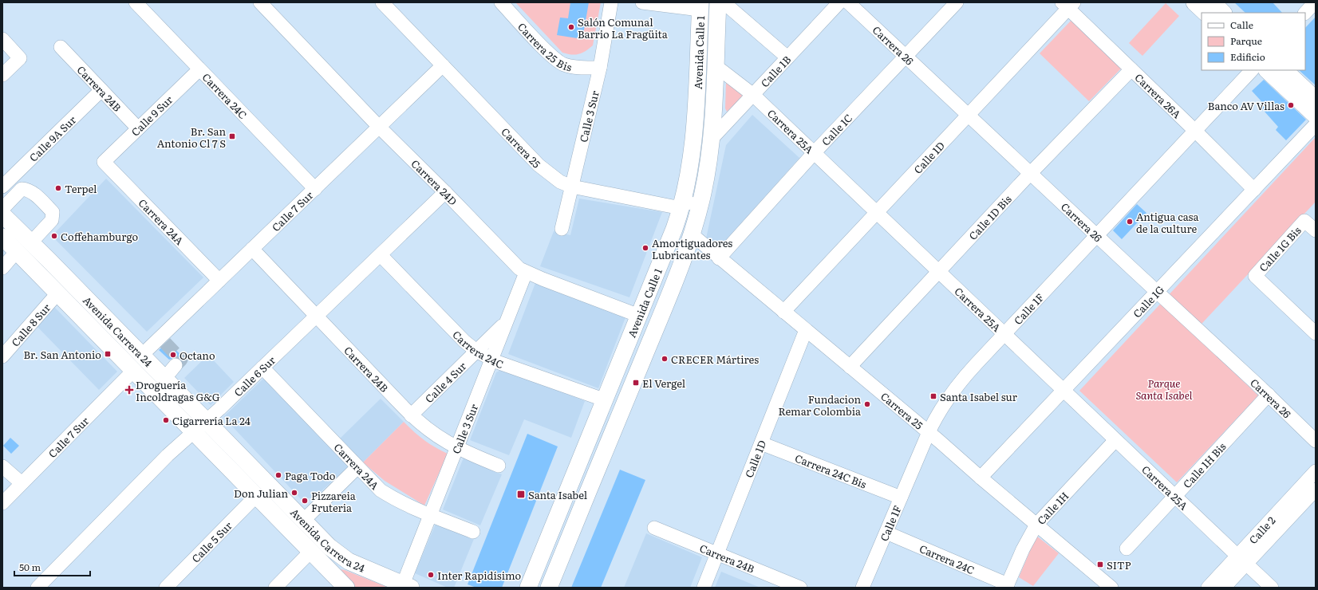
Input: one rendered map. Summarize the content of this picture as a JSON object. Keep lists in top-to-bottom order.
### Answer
{
  "streets": {
    "main road": ["Avenida Calle 1", "Avenida Carrera 24"],
    "street": [
      "Carrera 25 Bis",
      "Carrera 26",
      "Calle 1B",
      "Carrera 24B",
      "Carrera 24C",
      "Carrera 26A",
      "Calle 9 Sur",
      "Calle 3 Sur",
      "Calle 1C",
      "Carrera 25A",
      "Calle 9A Sur",
      "Carrera 25",
      "Calle 1D",
      "Carrera 24D",
      "Calle 7 Sur",
      "Calle 1D Bis",
      "Carrera 24A",
      "Calle 1G Bis",
      "Calle 1G",
      "Calle 1F",
      "Calle 8 Sur",
      "Calle 6 Sur",
      "Calle 4 Sur",
      "Calle 1H Bis",
      "Carrera 24C Bis",
      "Calle 1H",
      "Calle 2",
      "Calle 5 Sur"
    ]
  },
  "crossings": [
    ["Carrera 25 Bis", "Calle 3 Sur"],
    ["Carrera 26", "Calle 1C"],
    ["Carrera 26", "Calle 1D"],
    ["Carrera 26", "Calle 1D Bis"],
    ["Carrera 26", "Calle 1G"],
    ["Carrera 26", "Calle 1F"],
    ["Carrera 26", "Calle 1H Bis"],
    ["Avenida Calle 1", "Calle 1B"],
    ["Avenida Calle 1", "Carrera 24C"],
    ["Avenida Calle 1", "Carrera 25A"],
    ["Avenida Calle 1", "Carrera 25"],
    ["Avenida Calle 1", "Carrera 24D"],
    ["Calle 1B", "Carrera 25A"],
    ["Carrera 24B", "Calle 9 Sur"],
    ["Carrera 24B", "Calle 3 Sur"],
    ["Carrera 24B", "Calle 9A Sur"],
    ["Carrera 24B", "Calle 1D"],
    ["Carrera 24B", "Calle 7 Sur"],
    ["Carrera 24B", "Calle 6 Sur"],
    ["Carrera 24B", "Calle 4 Sur"],
    ["Carrera 24C", "Calle 9 Sur"],
    ["Carrera 24C", "Calle 3 Sur"],
    ["Carrera 24C", "Calle 7 Sur"],
    ["Carrera 24C", "Calle 1F"],
    ["Carrera 24C", "Calle 6 Sur"],
    ["Carrera 24C", "Calle 4 Sur"],
    ["Carrera 24C", "Calle 1H"],
    ["Carrera 26A", "Calle 1D"],
    ["Carrera 26A", "Calle 1D Bis"],
    ["Carrera 26A", "Calle 1G"],
    ["Carrera 26A", "Calle 1F"],
    ["Calle 9 Sur", "Carrera 24A"],
    ["Calle 3 Sur", "Carrera 25"],
    ["Calle 3 Sur", "Carrera 24D"],
    ["Calle 3 Sur", "Carrera 24A"],
    ["Calle 3 Sur", "Avenida Carrera 24"],
    ["Calle 3 Sur", "Calle 4 Sur"],
    ["Calle 1C", "Carrera 25A"],
    ["Calle 1C", "Carrera 25"],
    ["Carrera 25A", "Calle 1D"],
    ["Carrera 25A", "Calle 1D Bis"],
    ["Carrera 25A", "Calle 1G"],
    ["Carrera 25A", "Calle 1F"],
    ["Carrera 25A", "Calle 1H Bis"],
    ["Carrera 25A", "Calle 1H"],
    ["Carrera 25A", "Calle 2"],
    ["Carrera 25", "Calle 1D"],
    ["Carrera 25", "Calle 7 Sur"],
    ["Carrera 25", "Calle 1D Bis"],
    ["Carrera 25", "Calle 1G"],
    ["Carrera 25", "Calle 1F"],
    ["Carrera 25", "Calle 1H"],
    ["Calle 1D", "Carrera 24C Bis"],
    ["Carrera 24D", "Calle 7 Sur"],
    ["Carrera 24D", "Calle 6 Sur"],
    ["Calle 7 Sur", "Carrera 24A"],
    ["Calle 7 Sur", "Avenida Carrera 24"],
    ["Carrera 24A", "Calle 6 Sur"],
    ["Calle 1F", "Carrera 24C Bis"],
    ["Calle 8 Sur", "Avenida Carrera 24"],
    ["Avenida Carrera 24", "Calle 6 Sur"],
    ["Avenida Carrera 24", "Calle 5 Sur"]
  ],
  "parks": ["Parque Santa Isabel"],
  "places": {
    "other": [
      "Salón Comunal Barrio La Fragüita",
      "Banco AV Villas",
      "Terpel",
      "Antigua casa de la culture",
      "Coffehamburgo",
      "Amortiguadores Lubricantes",
      "Octano",
      "CRECER Mártires",
      "Fundacion Remar Colombia",
      "Cigarrería La 24",
      "Paga Todo",
      "Don Julian",
      "Pizzareia Fruteria",
      "Inter Rapidísimo"
    ],
    "transit": [
      "Br. San Antonio Cl 7 S",
      "Br. San Antonio",
      "El Vergel",
      "Santa Isabel sur",
      "Santa Isabel",
      "SITP"
    ],
    "health": ["Droguería Incoldragas G&G"]
  },
  "legend": ["Calle", "Parque", "Edificio"],
  "scale_bar": "50 m"
}
